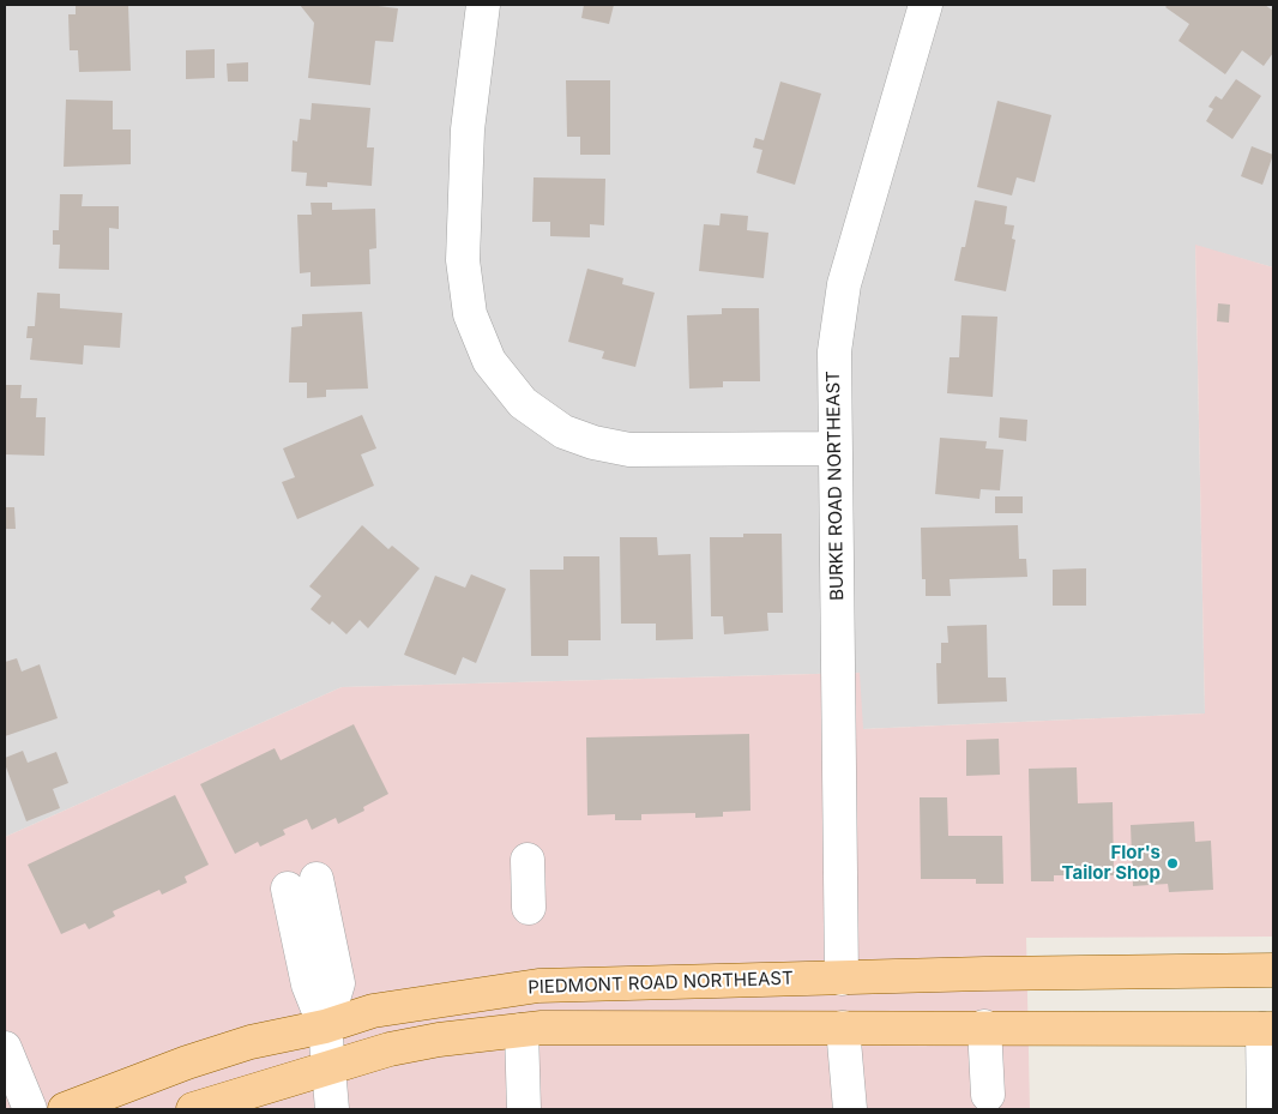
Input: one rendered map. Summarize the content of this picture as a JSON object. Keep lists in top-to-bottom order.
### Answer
{
  "streets": {
    "main road": ["PIEDMONT ROAD NORTHEAST"],
    "street": ["BURKE ROAD NORTHEAST"]
  },
  "crossings": [
    ["BURKE ROAD NORTHEAST", "PIEDMONT ROAD NORTHEAST"]
  ],
  "places": ["Flor's Tailor Shop"]
}
